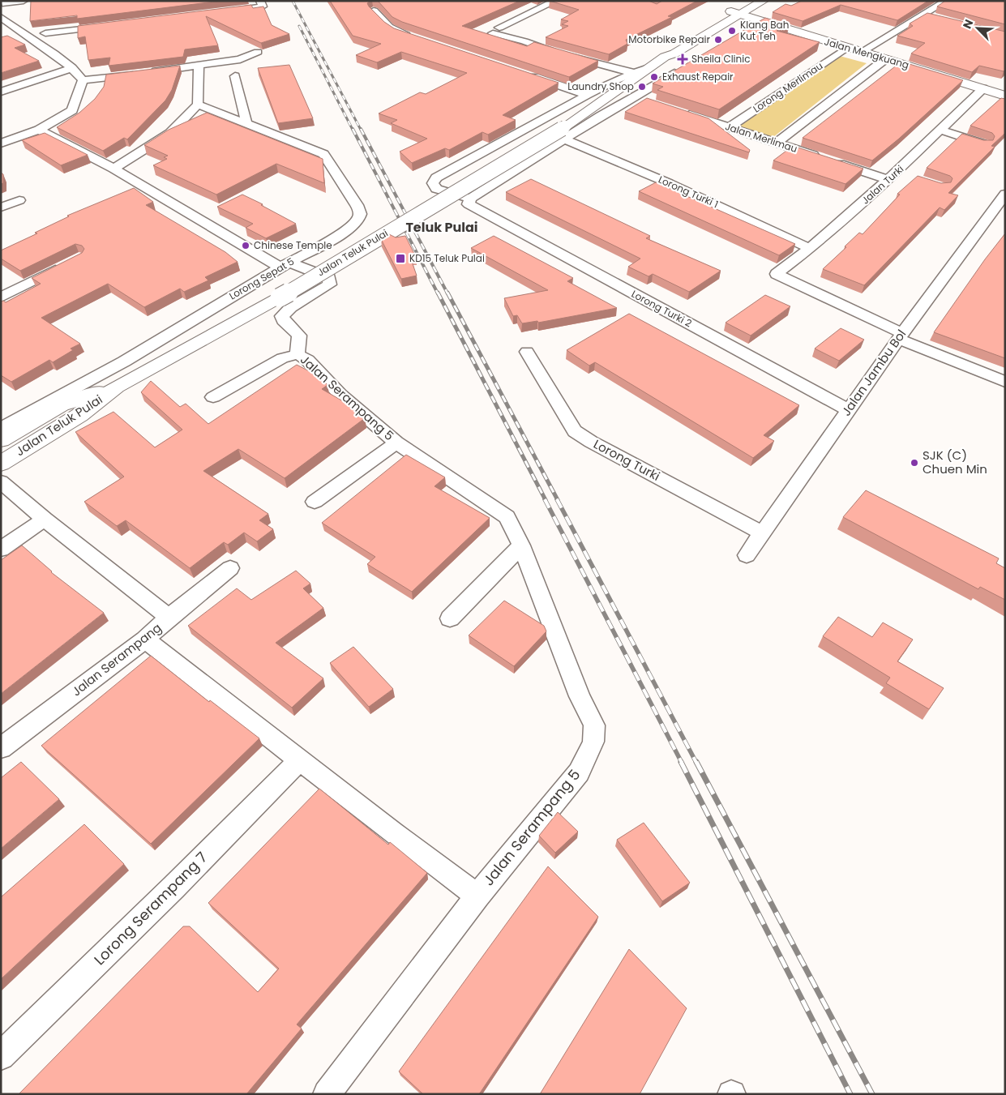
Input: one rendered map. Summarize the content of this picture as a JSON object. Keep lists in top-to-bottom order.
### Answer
{
  "streets": {
    "main road": ["Jalan Mengkuang", "Jalan Teluk Pulai"],
    "street": [
      "Lorong Merlimau",
      "Jalan Merlimau",
      "Jalan Turki",
      "Lorong Turki 1",
      "Lorong Sepat 5",
      "Lorong Turki 2",
      "Jalan Jambu Bol",
      "Jalan Serampang 5",
      "Lorong Turki",
      "Jalan Serampang",
      "Lorong Serampang 7"
    ]
  },
  "crossings": [
    ["Jalan Mengkuang", "Lorong Merlimau"],
    ["Jalan Mengkuang", "Jalan Turki"],
    ["Jalan Mengkuang", "Jalan Teluk Pulai"],
    ["Lorong Merlimau", "Jalan Merlimau"],
    ["Jalan Merlimau", "Jalan Turki"],
    ["Jalan Turki", "Lorong Turki 1"],
    ["Jalan Turki", "Jalan Jambu Bol"],
    ["Lorong Turki 1", "Jalan Teluk Pulai"],
    ["Lorong Turki 2", "Jalan Jambu Bol"],
    ["Jalan Jambu Bol", "Lorong Turki"]
  ],
  "districts": ["Teluk Pulai"],
  "places": {
    "other": [
      "Klang Bah Kut Teh",
      "Motorbike Repair",
      "Exhaust Repair",
      "Laundry Shop",
      "Chinese Temple",
      "SJK (C) Chuen Min"
    ],
    "health": ["Sheila Clinic"],
    "transit": ["KD15 Teluk Pulai"]
  },
  "north": "top left"
}
